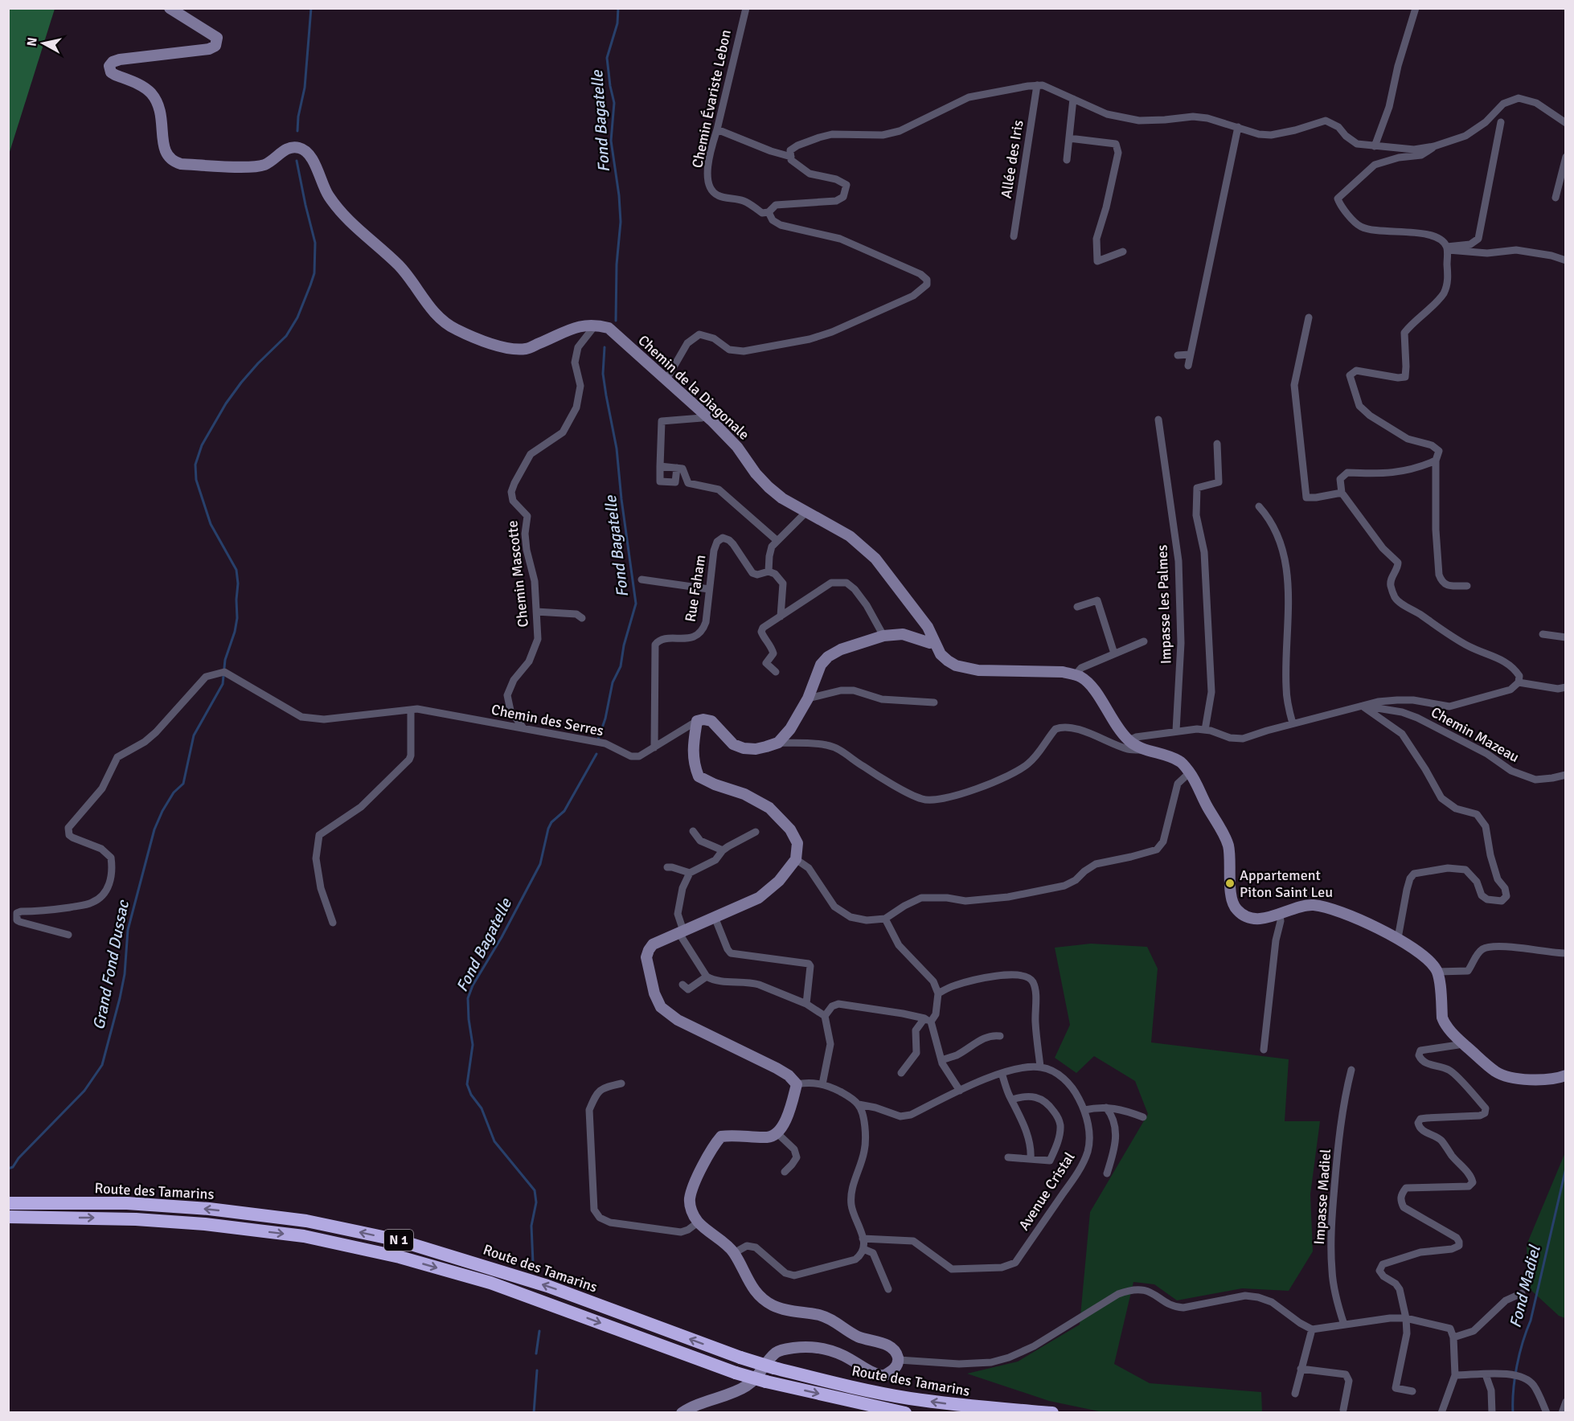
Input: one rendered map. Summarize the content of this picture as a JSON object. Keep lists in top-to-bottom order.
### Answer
{
  "streets": {
    "highway": ["Route des Tamarins", "N 1"],
    "main road": ["Chemin de la Diagonale"],
    "street": [
      "Chemin Évariste Lebon",
      "Allée des Iris",
      "Chemin Mascotte",
      "Rue Faham",
      "Impasse les Palmes",
      "Chemin des Serres",
      "Chemin Mazeau",
      "Avenue Cristal",
      "Impasse Madiel"
    ]
  },
  "crossings": [
    ["Chemin de la Diagonale", "Chemin Mascotte"],
    ["Chemin Mascotte", "Chemin des Serres"],
    ["Rue Faham", "Chemin des Serres"],
    ["Impasse les Palmes", "Chemin Mazeau"]
  ],
  "water": ["Fond Bagatelle", "Grand Fond Dussac", "Fond Madiel"],
  "places": ["Appartement Piton Saint Leu"],
  "north": "left"
}
